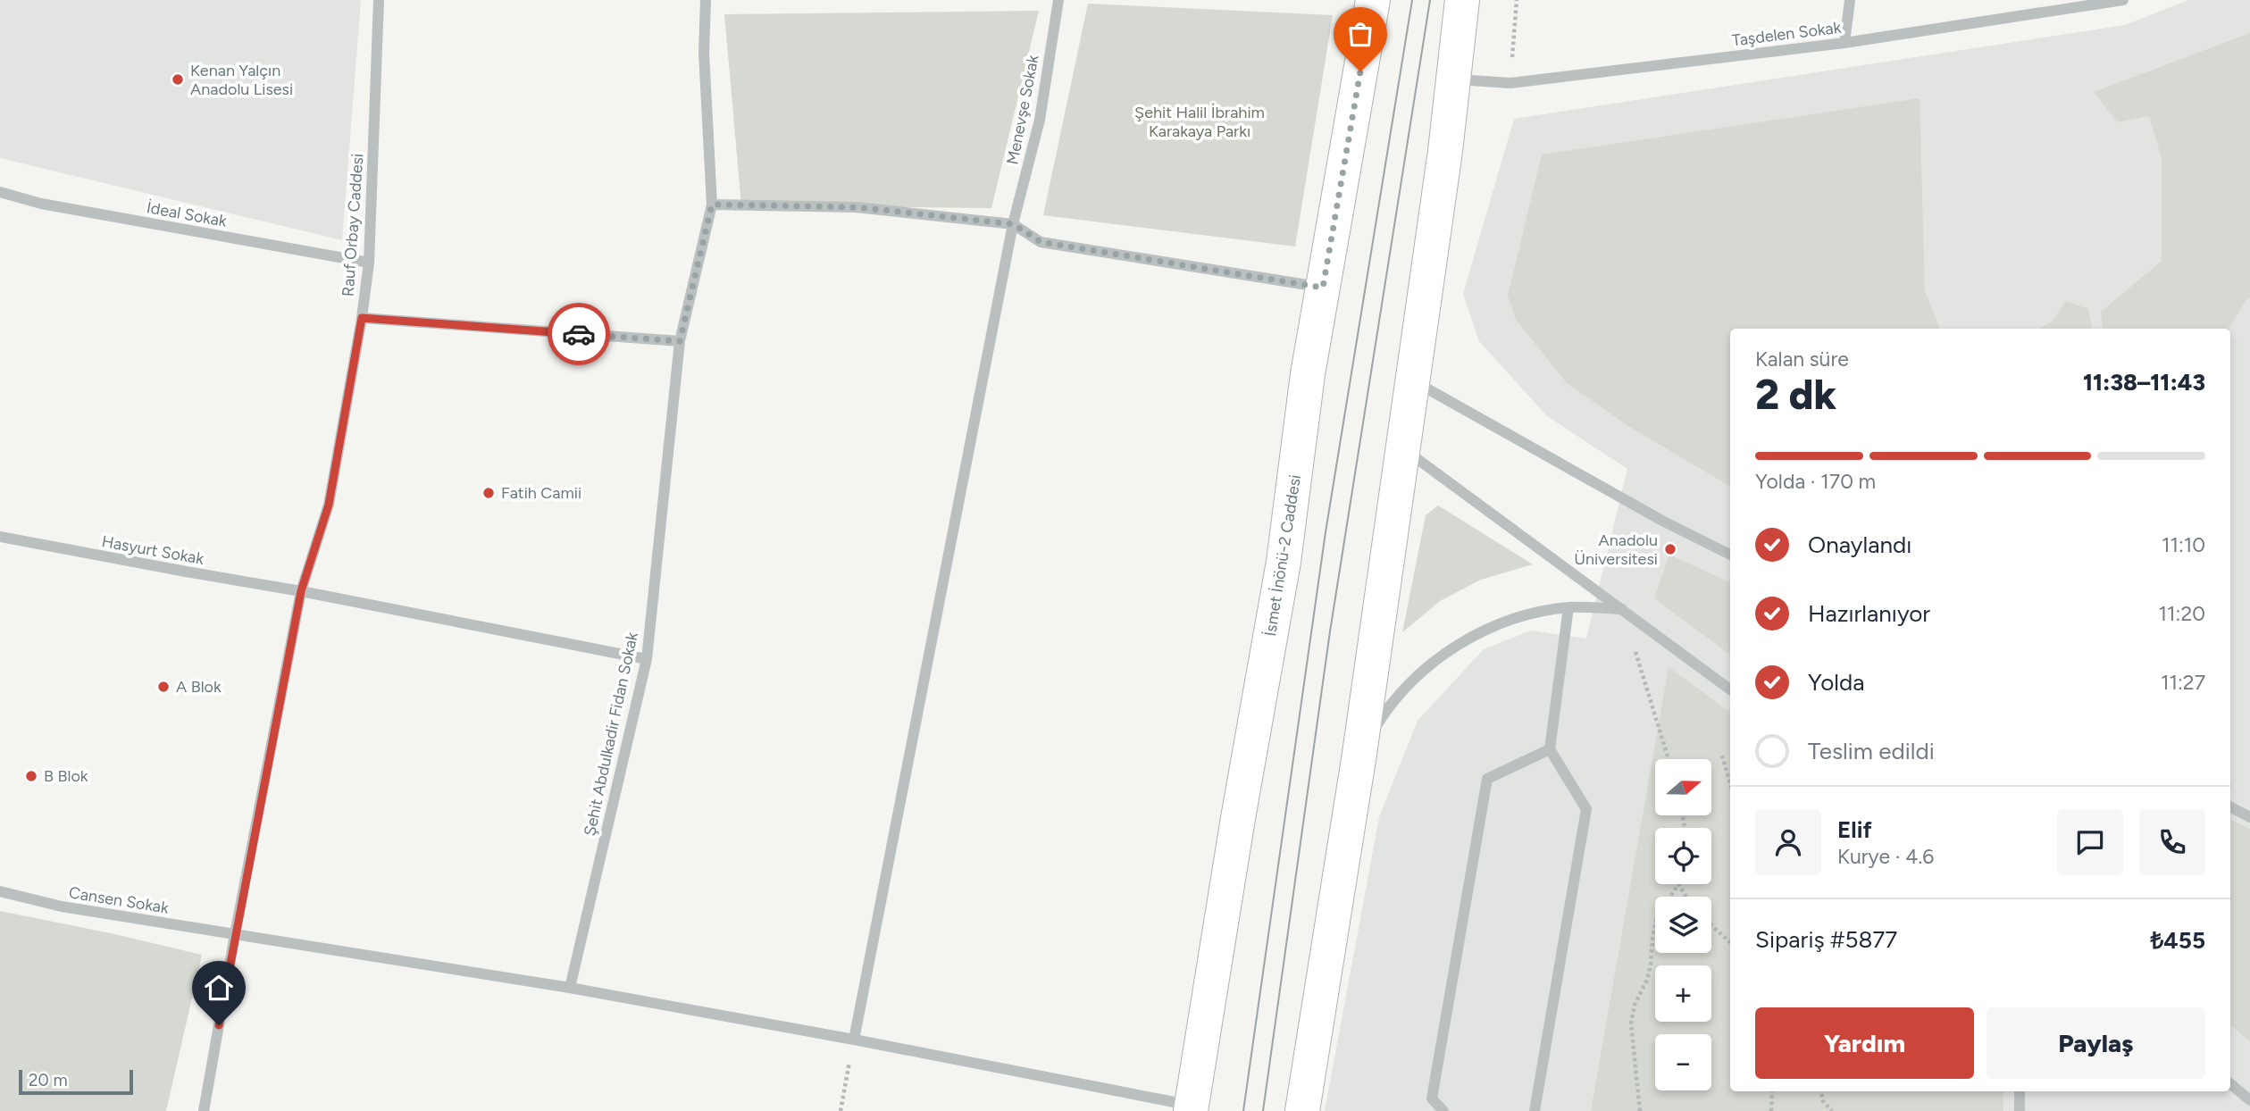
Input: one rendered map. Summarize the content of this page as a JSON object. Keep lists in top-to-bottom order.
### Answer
{
  "streets": {
    "main road": ["İsmet İnönü-2 Caddesi"],
    "street": [
      "Taşdelen Sokak",
      "Menevşe Sokak",
      "İdeal Sokak",
      "Rauf Orbay Caddesi",
      "Hasyurt Sokak",
      "Şehit Abdulkadir Fidan Sokak",
      "Cansen Sokak"
    ]
  },
  "crossings": [
    ["İdeal Sokak", "Rauf Orbay Caddesi"],
    ["Rauf Orbay Caddesi", "Hasyurt Sokak"],
    ["Rauf Orbay Caddesi", "Cansen Sokak"],
    ["Hasyurt Sokak", "Şehit Abdulkadir Fidan Sokak"]
  ],
  "parks": ["Şehit Halil İbrahim Karakaya Parkı"],
  "places": [
    "Kenan Yalçın Anadolu Lisesi",
    "Fatih Camii",
    "Anadolu Üniversitesi",
    "A Blok",
    "B Blok"
  ],
  "scale_bar": "20 m",
  "north": "right",
  "page": {
    "heading": ["2 dk", "Kalan süre", "11:38–11:43"],
    "panel": [
      "Elif",
      "Kurye · 4.6",
      "Sipariş #5877",
      "₺455"
    ],
    "bar": "Yolda · 170 m",
    "list": [
      ["Onaylandı", "11:10"],
      ["Hazırlanıyor", "11:20"],
      ["Yolda", "11:27"],
      "Teslim edildi"
    ],
    "map_buttons": ["+", "−"],
    "buttons": ["Yardım", "Paylaş"],
    "scale": "20 m"
  }
}
